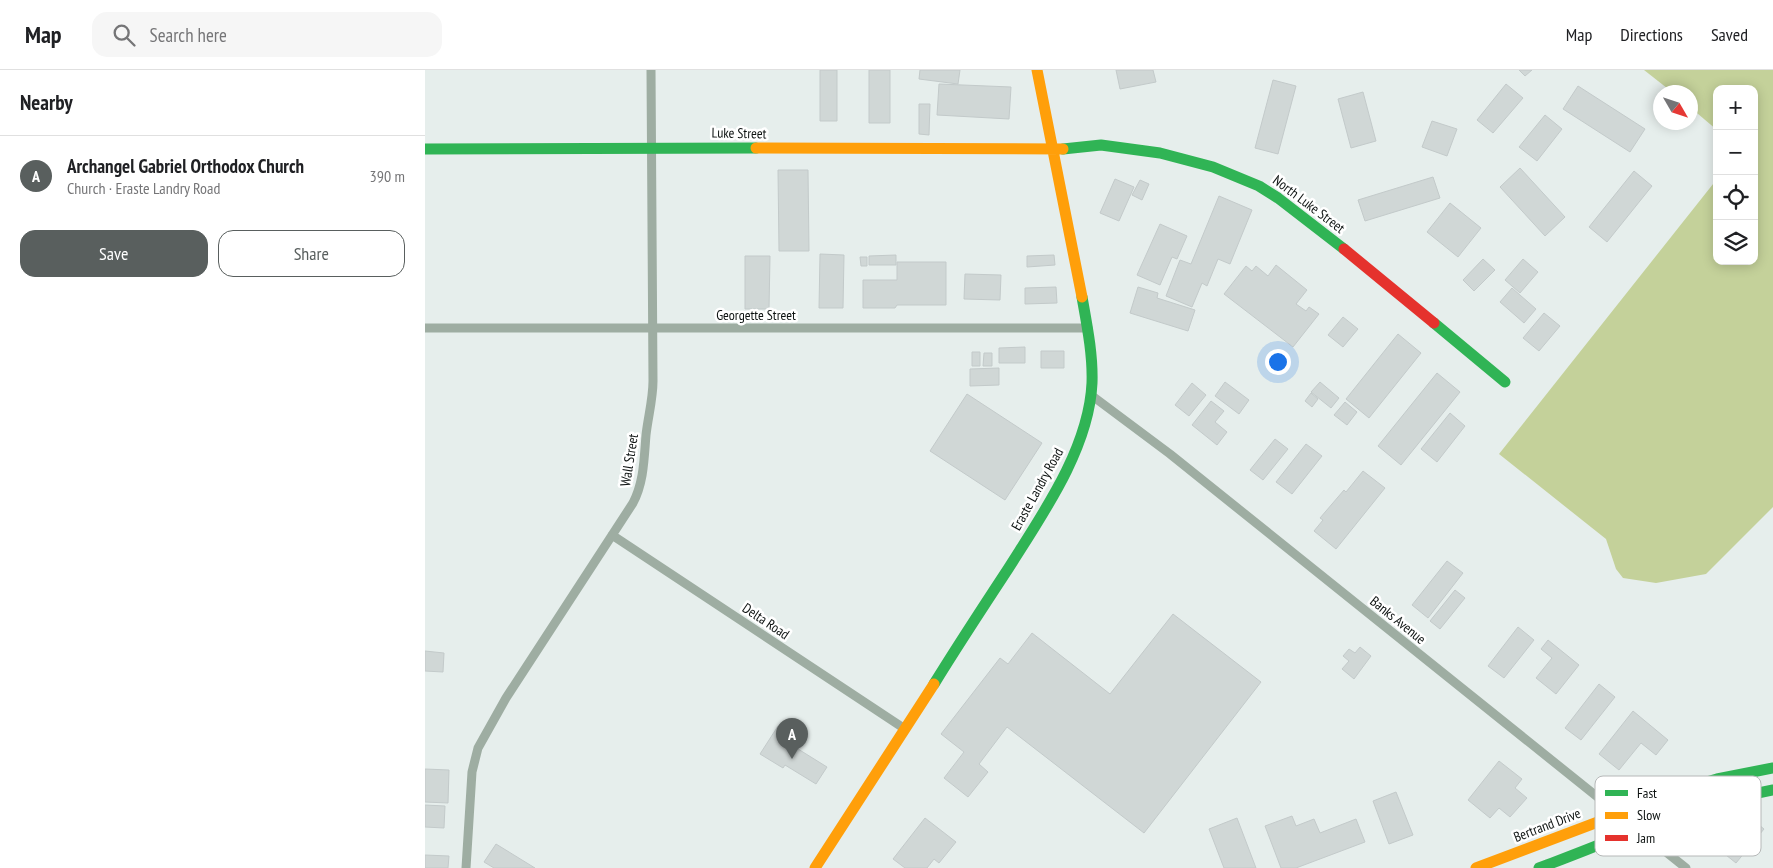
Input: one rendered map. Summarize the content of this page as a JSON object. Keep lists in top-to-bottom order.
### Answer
{
  "streets": {
    "street": [
      "Luke Street",
      "North Luke Street",
      "Georgette Street",
      "Wall Street",
      "Eraste Landry Road",
      "Banks Avenue",
      "Delta Road",
      "Bertrand Drive"
    ]
  },
  "crossings": [
    ["Luke Street", "North Luke Street"],
    ["Luke Street", "Wall Street"],
    ["Luke Street", "Eraste Landry Road"],
    ["North Luke Street", "Eraste Landry Road"],
    ["Georgette Street", "Wall Street"],
    ["Georgette Street", "Eraste Landry Road"],
    ["Wall Street", "Delta Road"],
    ["Eraste Landry Road", "Banks Avenue"],
    ["Eraste Landry Road", "Delta Road"]
  ],
  "legend": ["Fast", "Slow", "Jam"],
  "north": "bottom right",
  "page": {
    "header": "Map",
    "search": "Search here",
    "nav": ["Map", "Directions", "Saved"],
    "heading": "Nearby",
    "map_buttons": ["+", "−"],
    "list": [
      {
        "mark": "A",
        "name": "Archangel Gabriel Orthodox Church",
        "note": "Church · Eraste Landry Road",
        "value": "390 m"
      }
    ],
    "buttons": ["Save", "Share"],
    "pins": "A"
  }
}
